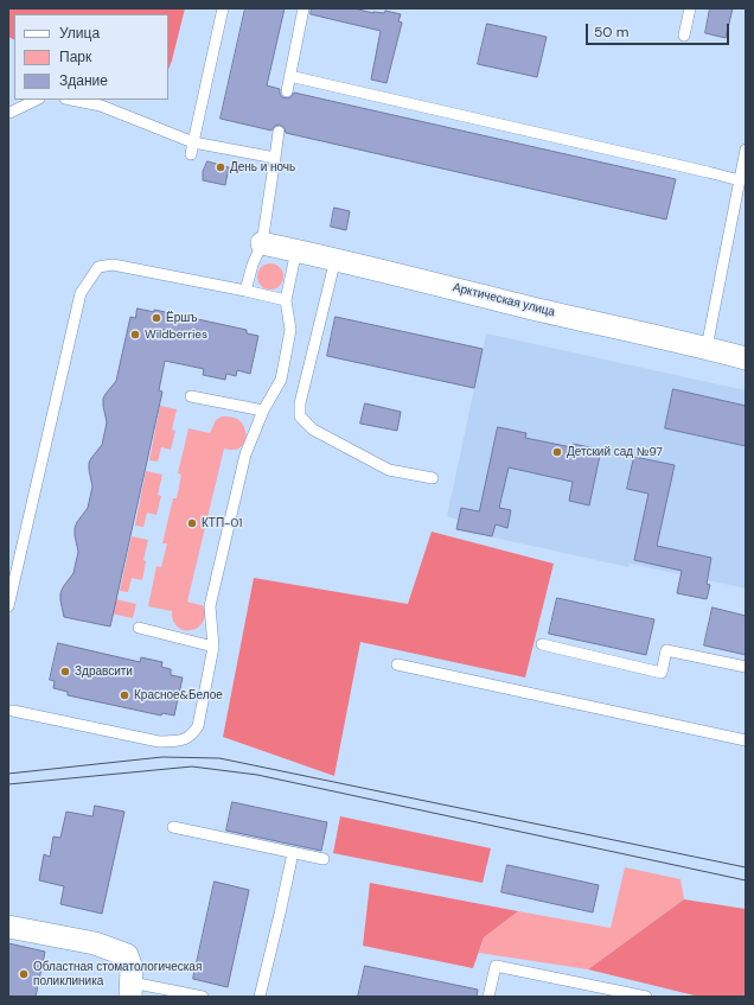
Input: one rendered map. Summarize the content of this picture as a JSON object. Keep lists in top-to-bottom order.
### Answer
{
  "streets": {
    "street": ["Арктическая улица"]
  },
  "places": [
    "День и ночь",
    "Ёршъ",
    "Wildberries",
    "Детский сад №97",
    "КТП-01",
    "Здравсити",
    "Красное&Белое",
    "Областная стоматологическая поликлиника"
  ],
  "legend": ["Улица", "Парк", "Здание"],
  "scale_bar": "50 m"
}
